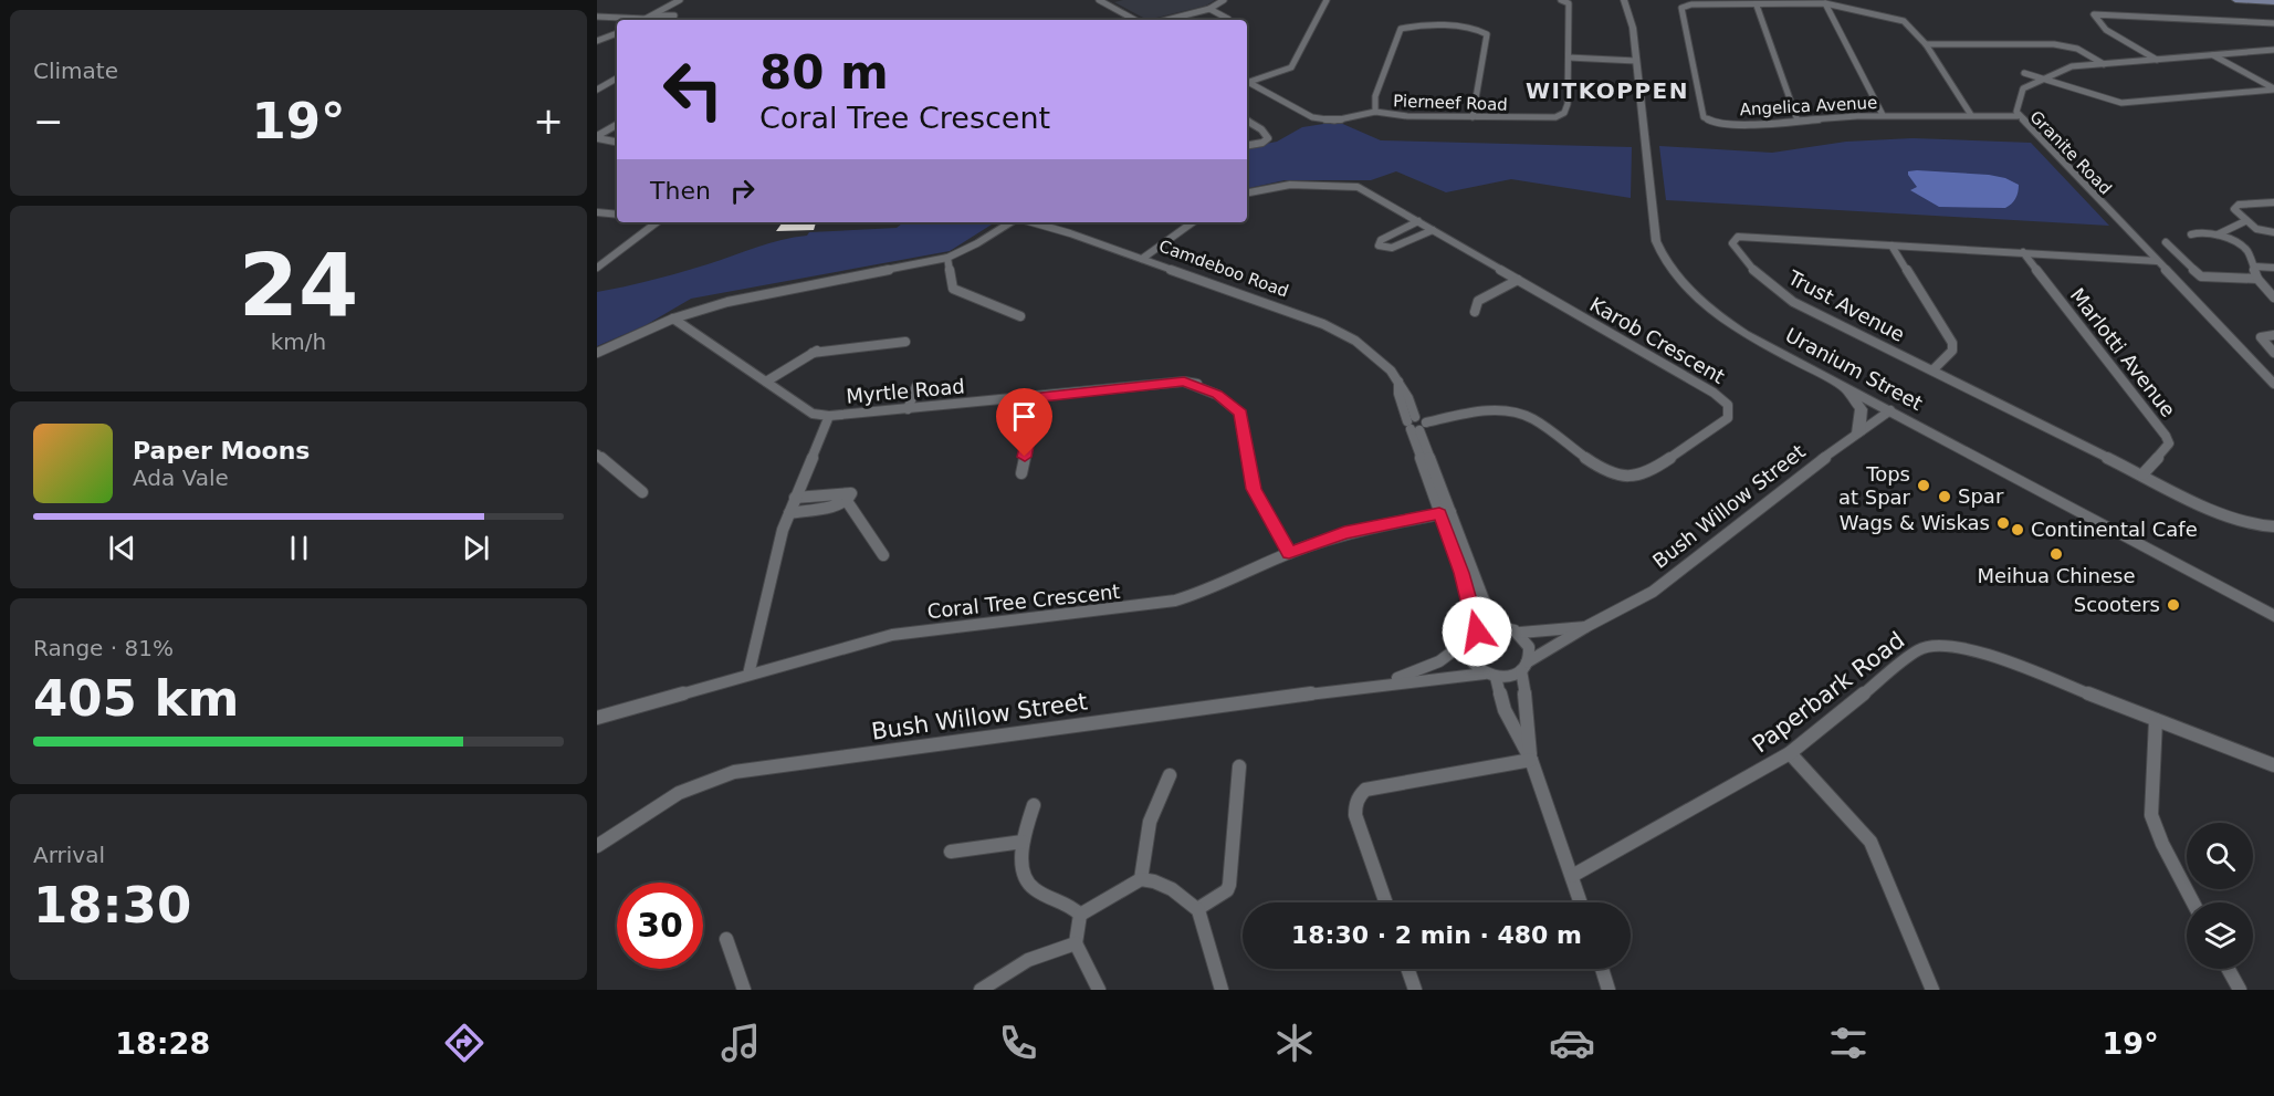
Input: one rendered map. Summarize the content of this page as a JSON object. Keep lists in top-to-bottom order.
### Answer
{
  "streets": {
    "street": [
      "Pierneef Road",
      "Angelica Avenue",
      "Granite Road",
      "Camdeboo Road",
      "Trust Avenue",
      "Karob Crescent",
      "Marlotti Avenue",
      "Uranium Street",
      "Myrtle Road",
      "Bush Willow Street",
      "Coral Tree Crescent",
      "Paperbark Road"
    ]
  },
  "crossings": [
    ["Angelica Avenue", "Granite Road"],
    ["Granite Road", "Trust Avenue"],
    ["Camdeboo Road", "Karob Crescent"],
    ["Camdeboo Road", "Bush Willow Street"],
    ["Camdeboo Road", "Coral Tree Crescent"],
    ["Trust Avenue", "Marlotti Avenue"],
    ["Uranium Street", "Bush Willow Street"],
    ["Myrtle Road", "Coral Tree Crescent"]
  ],
  "districts": ["WITKOPPEN"],
  "places": [
    "Tops at Spar",
    "Spar",
    "Wags & Wiskas",
    "Continental Cafe",
    "Meihua Chinese",
    "Scooters"
  ],
  "page": {
    "tile": [
      "Climate",
      ["24", "km/h"],
      ["Range · 81%", "405 km"],
      ["Arrival", "18:30"]
    ],
    "turn": ["80 m", "Coral Tree Crescent"],
    "heat": ["−", "19°", "+"],
    "then": "Then",
    "song": ["Paper Moons", "Ada Vale"],
    "limit": "30",
    "trip": "18:30 · 2 min · 480 m",
    "tabs": ["18:28", "19°"]
  }
}
